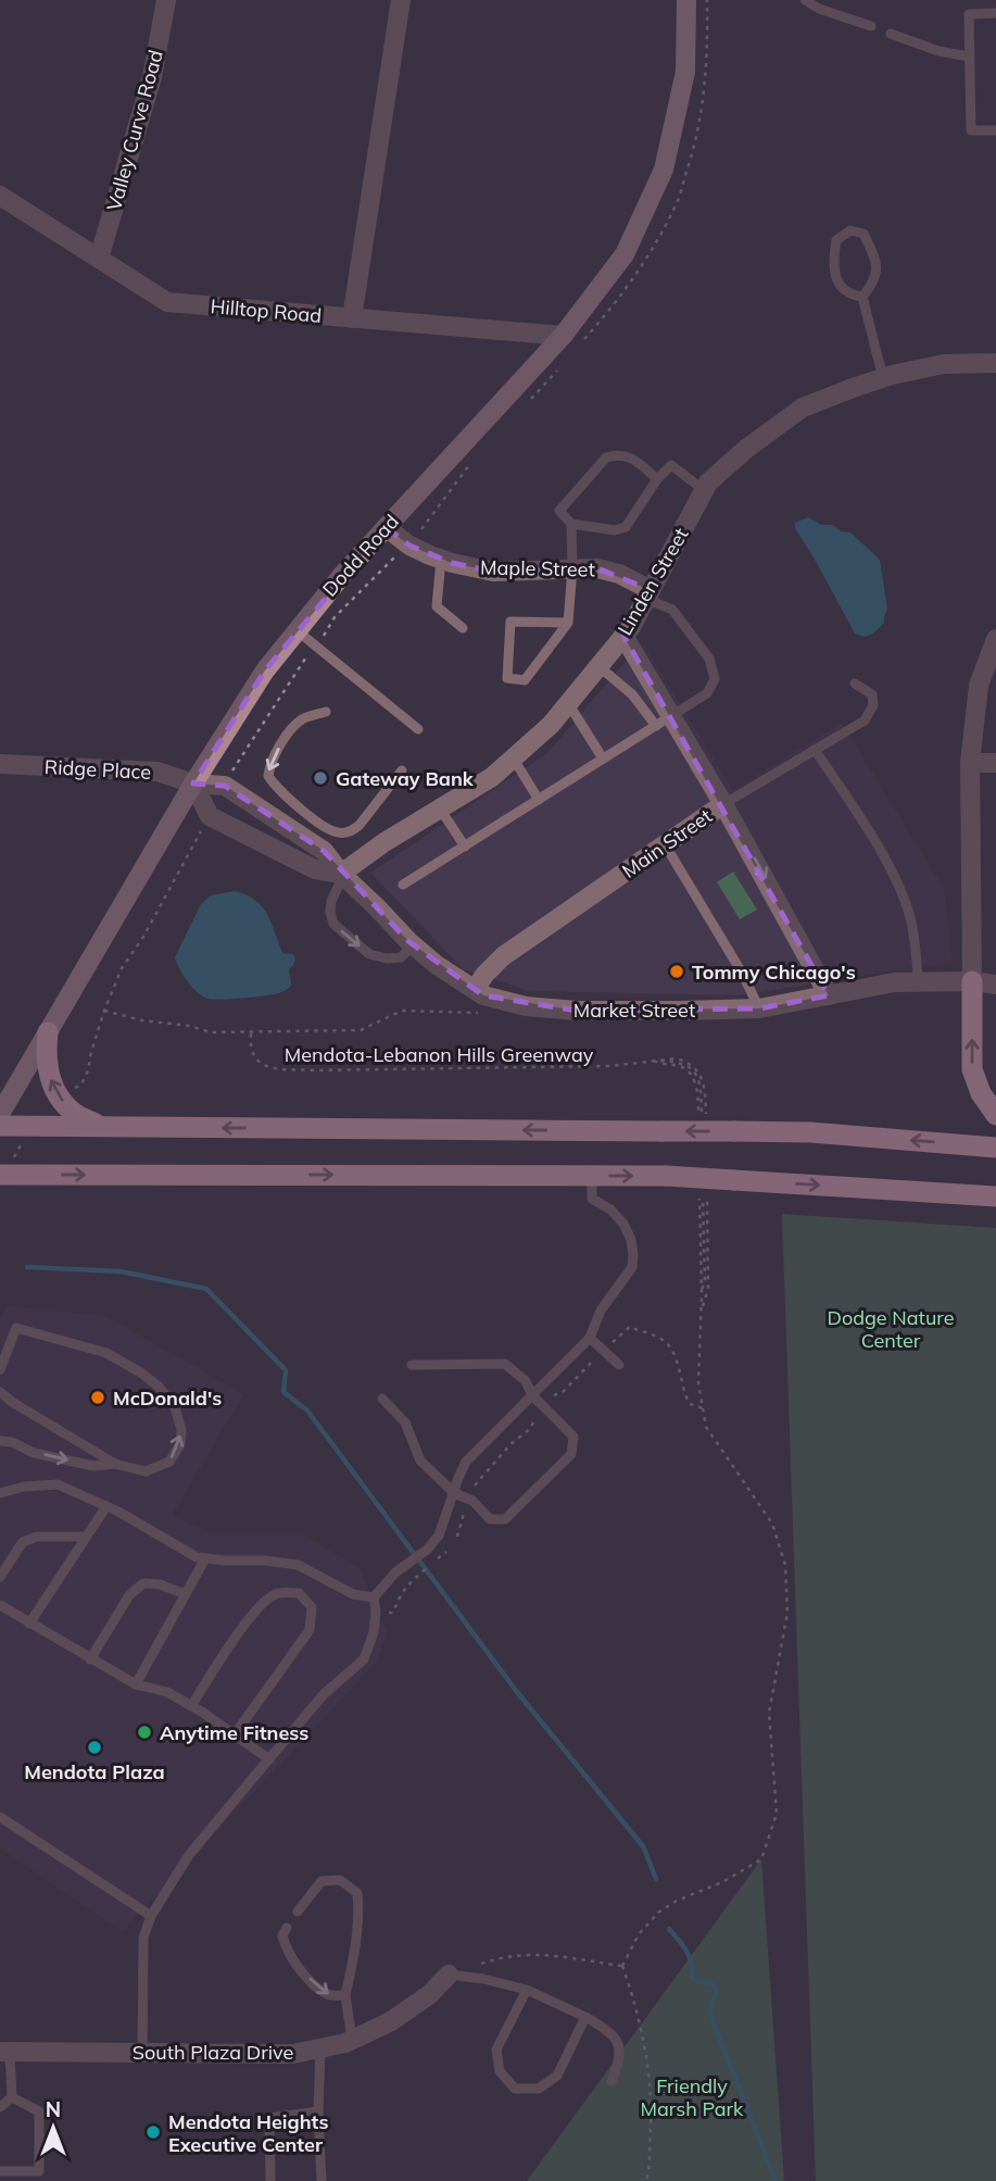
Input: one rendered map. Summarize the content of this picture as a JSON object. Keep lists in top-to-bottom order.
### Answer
{
  "streets": {
    "main road": ["Dodd Road"],
    "street": [
      "Valley Curve Road",
      "Hilltop Road",
      "Maple Street",
      "Linden Street",
      "Ridge Place",
      "Main Street",
      "Market Street",
      "South Plaza Drive"
    ],
    "path": ["Mendota-Lebanon Hills Greenway"]
  },
  "crossings": [
    ["Valley Curve Road", "Hilltop Road"],
    ["Hilltop Road", "Dodd Road"],
    ["Dodd Road", "Maple Street"],
    ["Dodd Road", "Ridge Place"],
    ["Dodd Road", "Market Street"],
    ["Maple Street", "Linden Street"],
    ["Linden Street", "Market Street"],
    ["Ridge Place", "Market Street"],
    ["Main Street", "Market Street"]
  ],
  "one_way": ["Main Street"],
  "parks": ["Dodge Nature Center", "Friendly Marsh Park"],
  "places": [
    "Gateway Bank",
    "Tommy Chicago's",
    "McDonald's",
    "Anytime Fitness",
    "Mendota Plaza",
    "Mendota Heights Executive Center"
  ],
  "north": "top"
}
